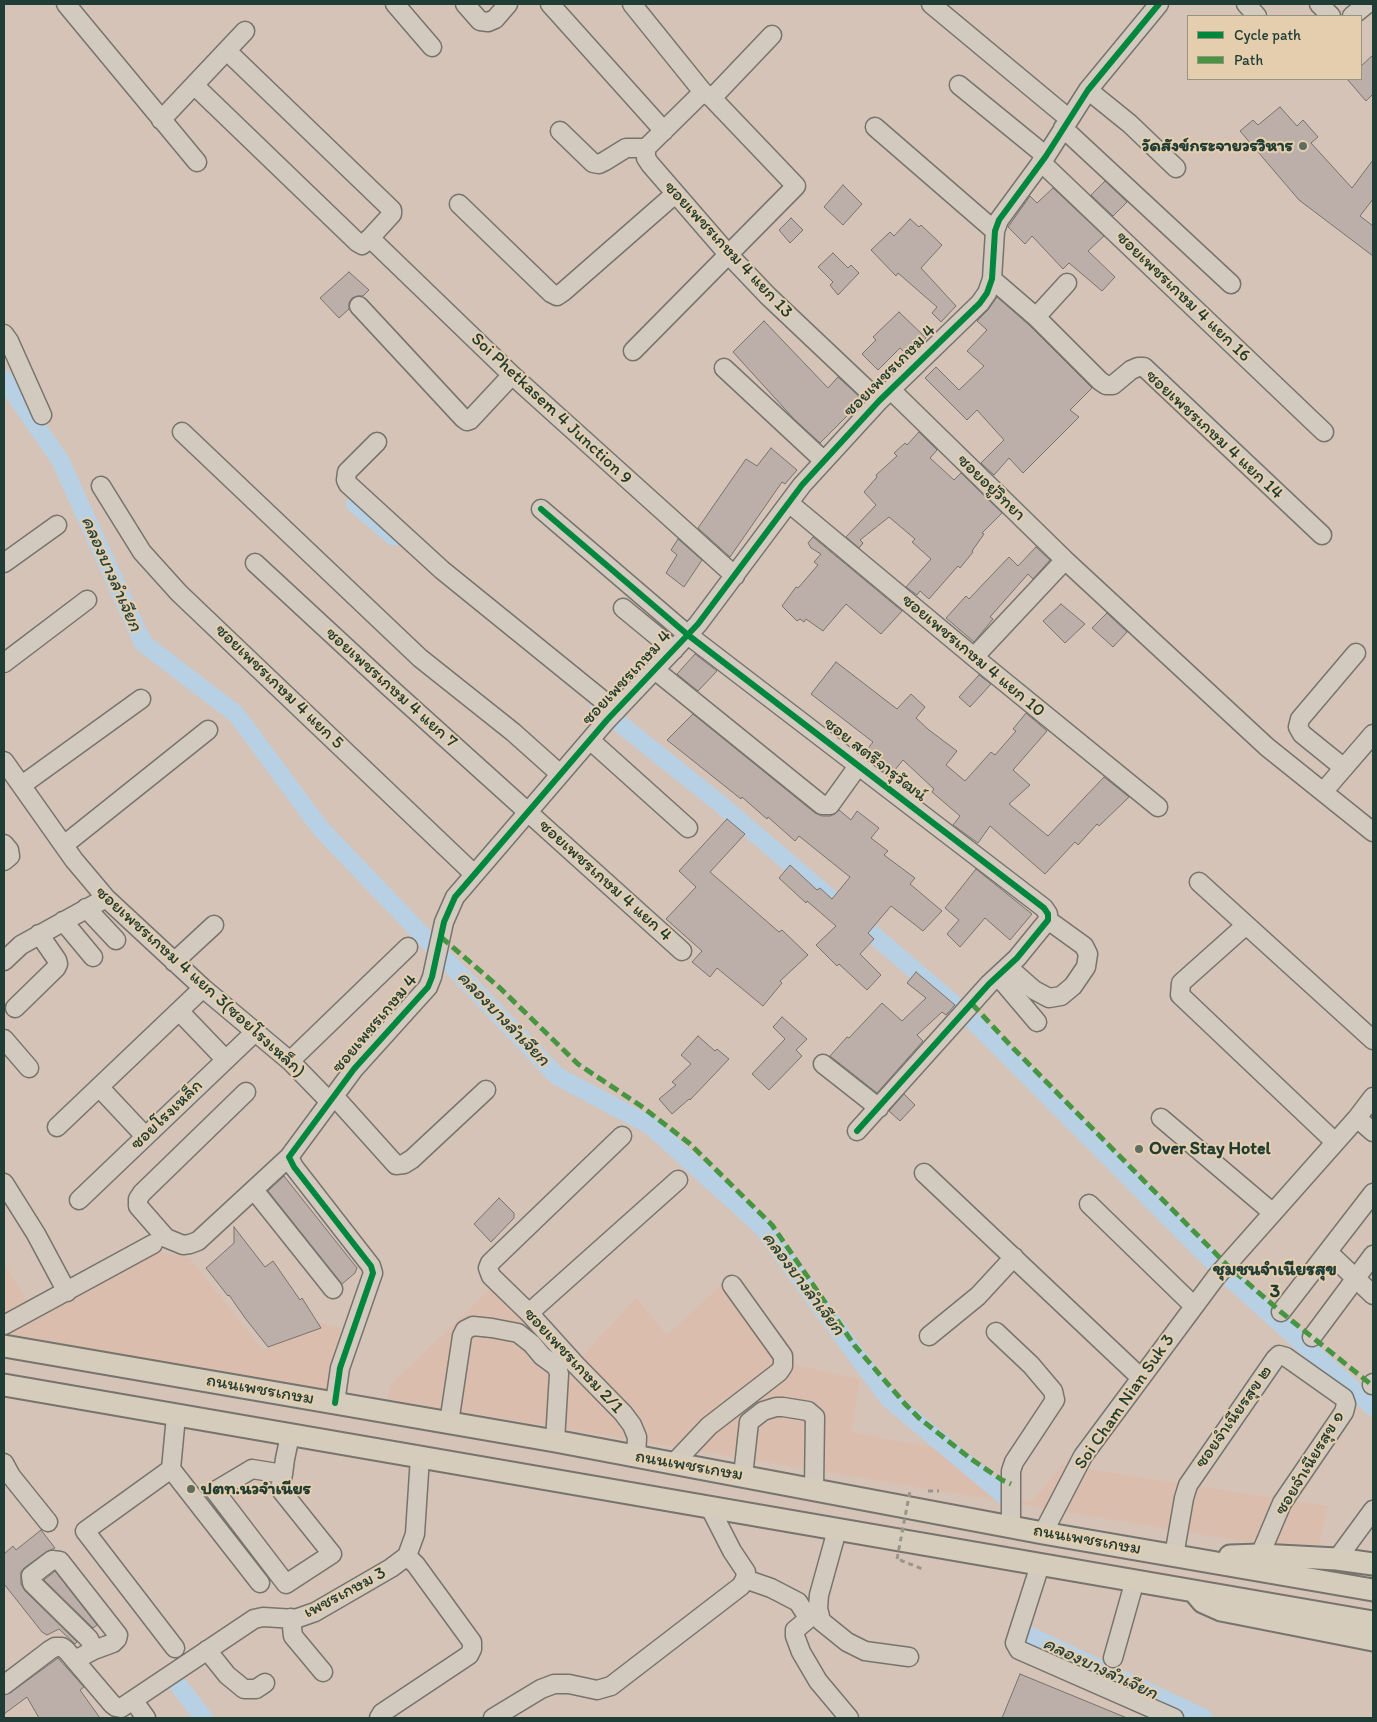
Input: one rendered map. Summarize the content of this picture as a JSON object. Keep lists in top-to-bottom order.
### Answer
{
  "streets": {
    "main road": ["ถนนเพชรเกษม"],
    "street": [
      "ซอยเพชรเกษม 4 แยก 13",
      "ซอยเพชรเกษม 4 แยก 16",
      "ซอยเพชรเกษม 4",
      "Soi Phetkasem 4 Junction 9",
      "ซอยเพชรเกษม 4 แยก 14",
      "ซอยอยู่วิทยา",
      "ซอยเพชรเกษม 4 แยก 10",
      "ซอยเพชรเกษม 4 แยก 5",
      "ซอยเพชรเกษม 4 แยก 7",
      "ซอย สตรีจารุวัฒน์",
      "ซอยเพชรเกษม 4 แยก 4",
      "ซอยเพชรเกษม 4 แยก 3(ซอยโรงเหล็ก)",
      "ซอยโรงเหล็ก",
      "ซอยเพชรเกษม 2/1",
      "Soi Cham Nian Suk 3",
      "ซอยจำเนียรสุข ๒",
      "ซอยจำเนียรสุข ๑",
      "เพชรเกษม 3"
    ]
  },
  "crossings": [
    ["ซอยเพชรเกษม 4 แยก 13", "ซอยเพชรเกษม 4"],
    ["ซอยเพชรเกษม 4 แยก 13", "ซอยอยู่วิทยา"],
    ["ซอยเพชรเกษม 4 แยก 16", "ซอยเพชรเกษม 4"],
    ["ซอยเพชรเกษม 4", "Soi Phetkasem 4 Junction 9"],
    ["ซอยเพชรเกษม 4", "ซอยเพชรเกษม 4 แยก 14"],
    ["ซอยเพชรเกษม 4", "ซอยอยู่วิทยา"],
    ["ซอยเพชรเกษม 4", "ซอยเพชรเกษม 4 แยก 10"],
    ["ซอยเพชรเกษม 4", "ซอยเพชรเกษม 4 แยก 5"],
    ["ซอยเพชรเกษม 4", "ซอยเพชรเกษม 4 แยก 7"],
    ["ซอยเพชรเกษม 4", "ซอย สตรีจารุวัฒน์"],
    ["ซอยเพชรเกษม 4", "ซอยเพชรเกษม 4 แยก 4"],
    ["ซอยเพชรเกษม 4", "ซอยเพชรเกษม 4 แยก 3(ซอยโรงเหล็ก)"],
    ["ซอยเพชรเกษม 4 แยก 7", "ซอยเพชรเกษม 4 แยก 4"],
    ["ซอยเพชรเกษม 4 แยก 3(ซอยโรงเหล็ก)", "ซอยโรงเหล็ก"],
    ["ซอยเพชรเกษม 2/1", "ถนนเพชรเกษม"],
    ["ถนนเพชรเกษม", "Soi Cham Nian Suk 3"],
    ["ถนนเพชรเกษม", "ซอยจำเนียรสุข ๒"],
    ["ซอยจำเนียรสุข ๒", "ซอยจำเนียรสุข ๑"]
  ],
  "districts": ["ชุมชนจำเนียรสุข 3"],
  "water": ["คลองบางลำเจียก"],
  "places": ["วัดสังข์กระจายวรวิหาร", "Over Stay Hotel", "ปตท.นวจำเนียร"],
  "legend": ["Cycle path", "Path"]
}
